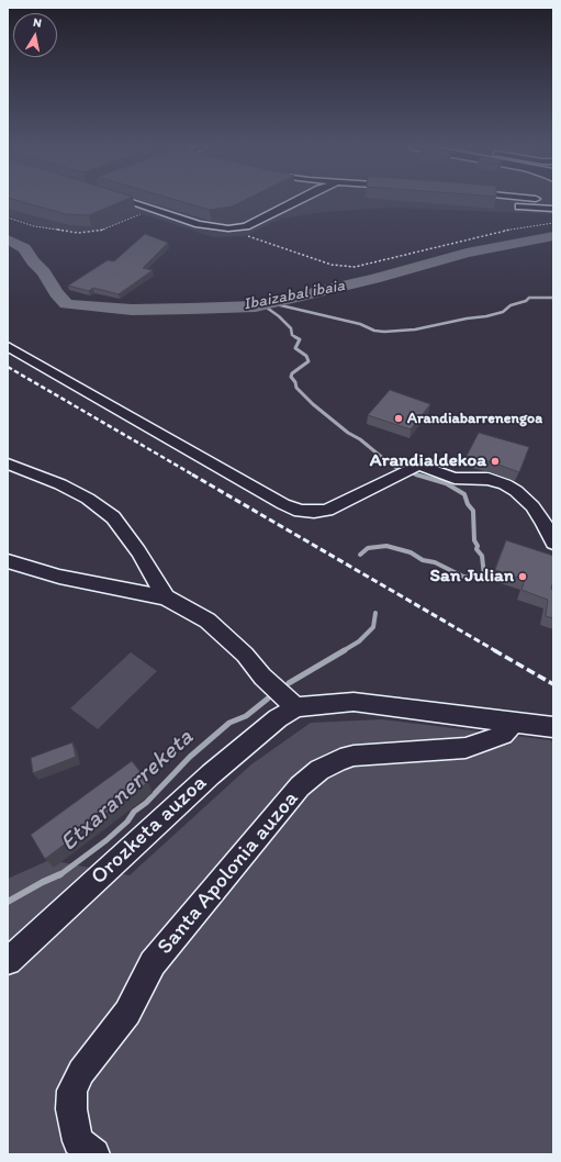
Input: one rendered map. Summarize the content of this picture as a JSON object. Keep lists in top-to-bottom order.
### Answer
{
  "streets": {
    "street": ["Orozketa auzoa", "Santa Apolonia auzoa"]
  },
  "water": ["Ibaizabal ibaia", "Etxaranerreketa"],
  "places": ["Arandiabarrenengoa", "Arandialdekoa", "San Julian"],
  "north": "top"
}
